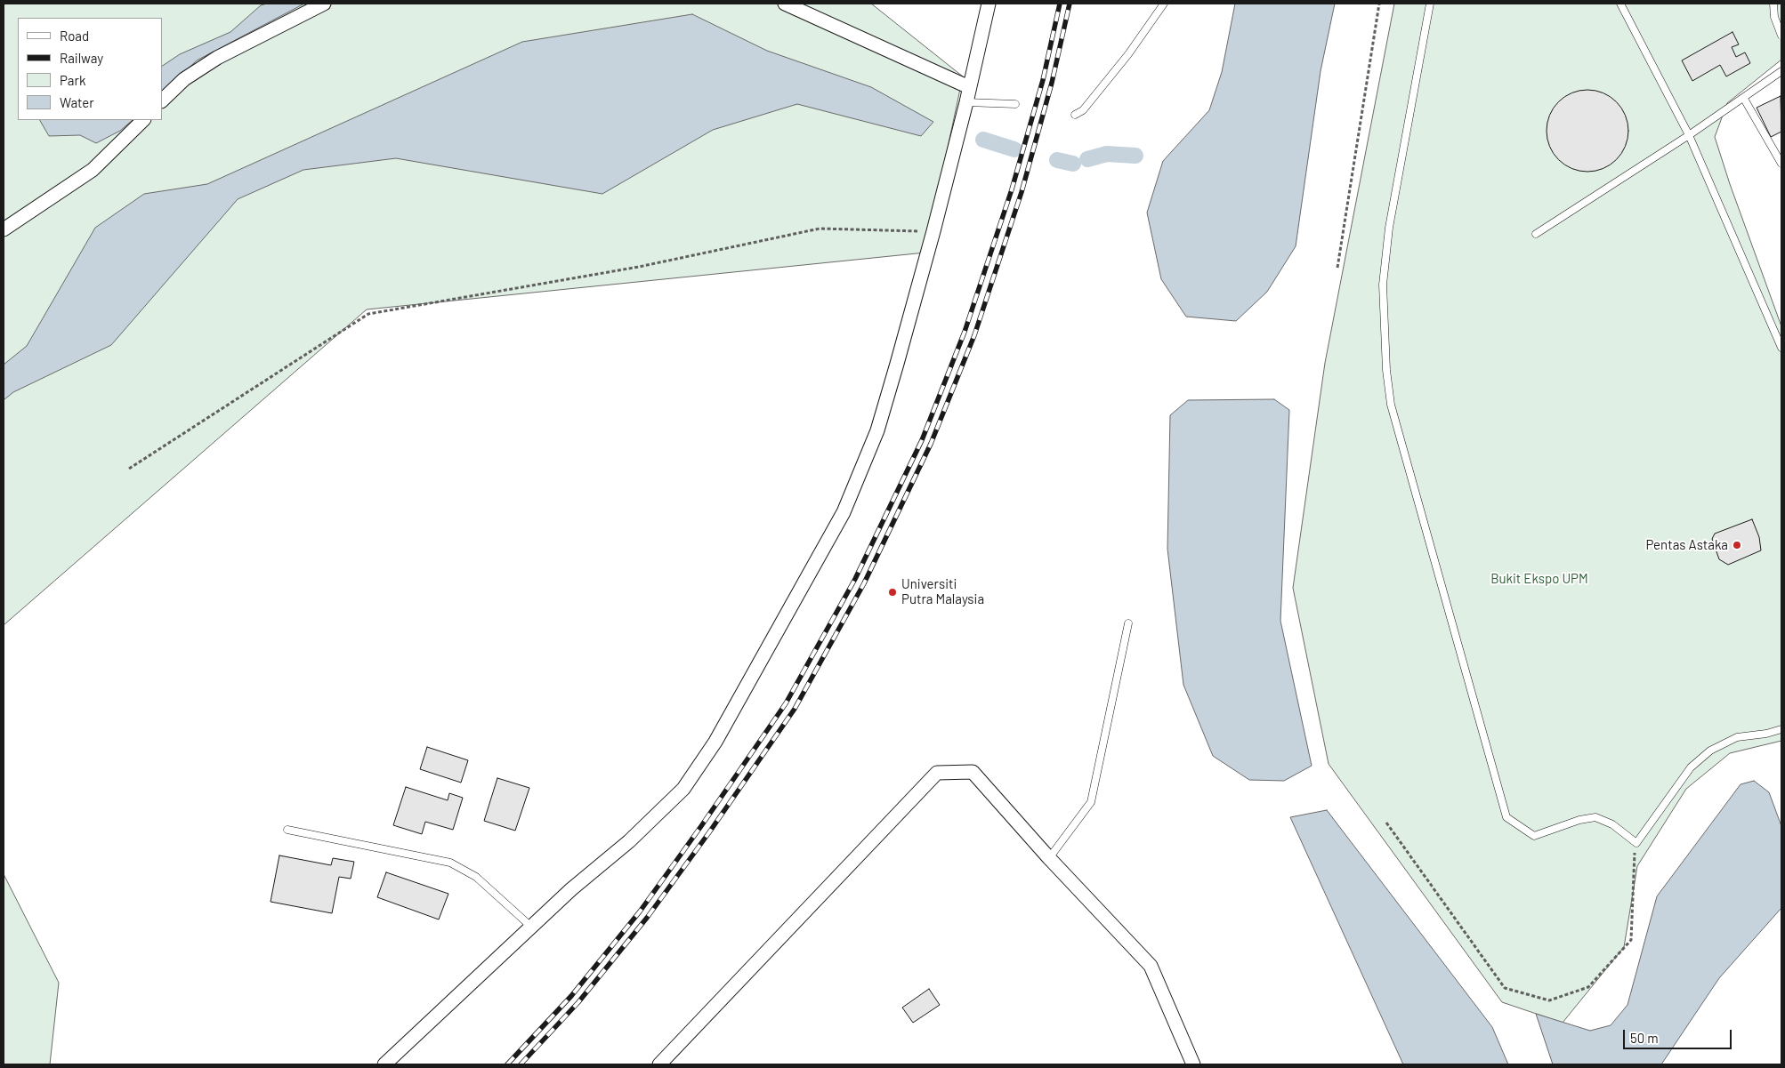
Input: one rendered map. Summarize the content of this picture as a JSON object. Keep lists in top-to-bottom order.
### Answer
{
  "parks": ["Bukit Ekspo UPM"],
  "places": ["Pentas Astaka", "Universiti Putra Malaysia"],
  "legend": [
    "Road",
    "Railway",
    "Park",
    "Water"
  ],
  "scale_bar": "50 m"
}
